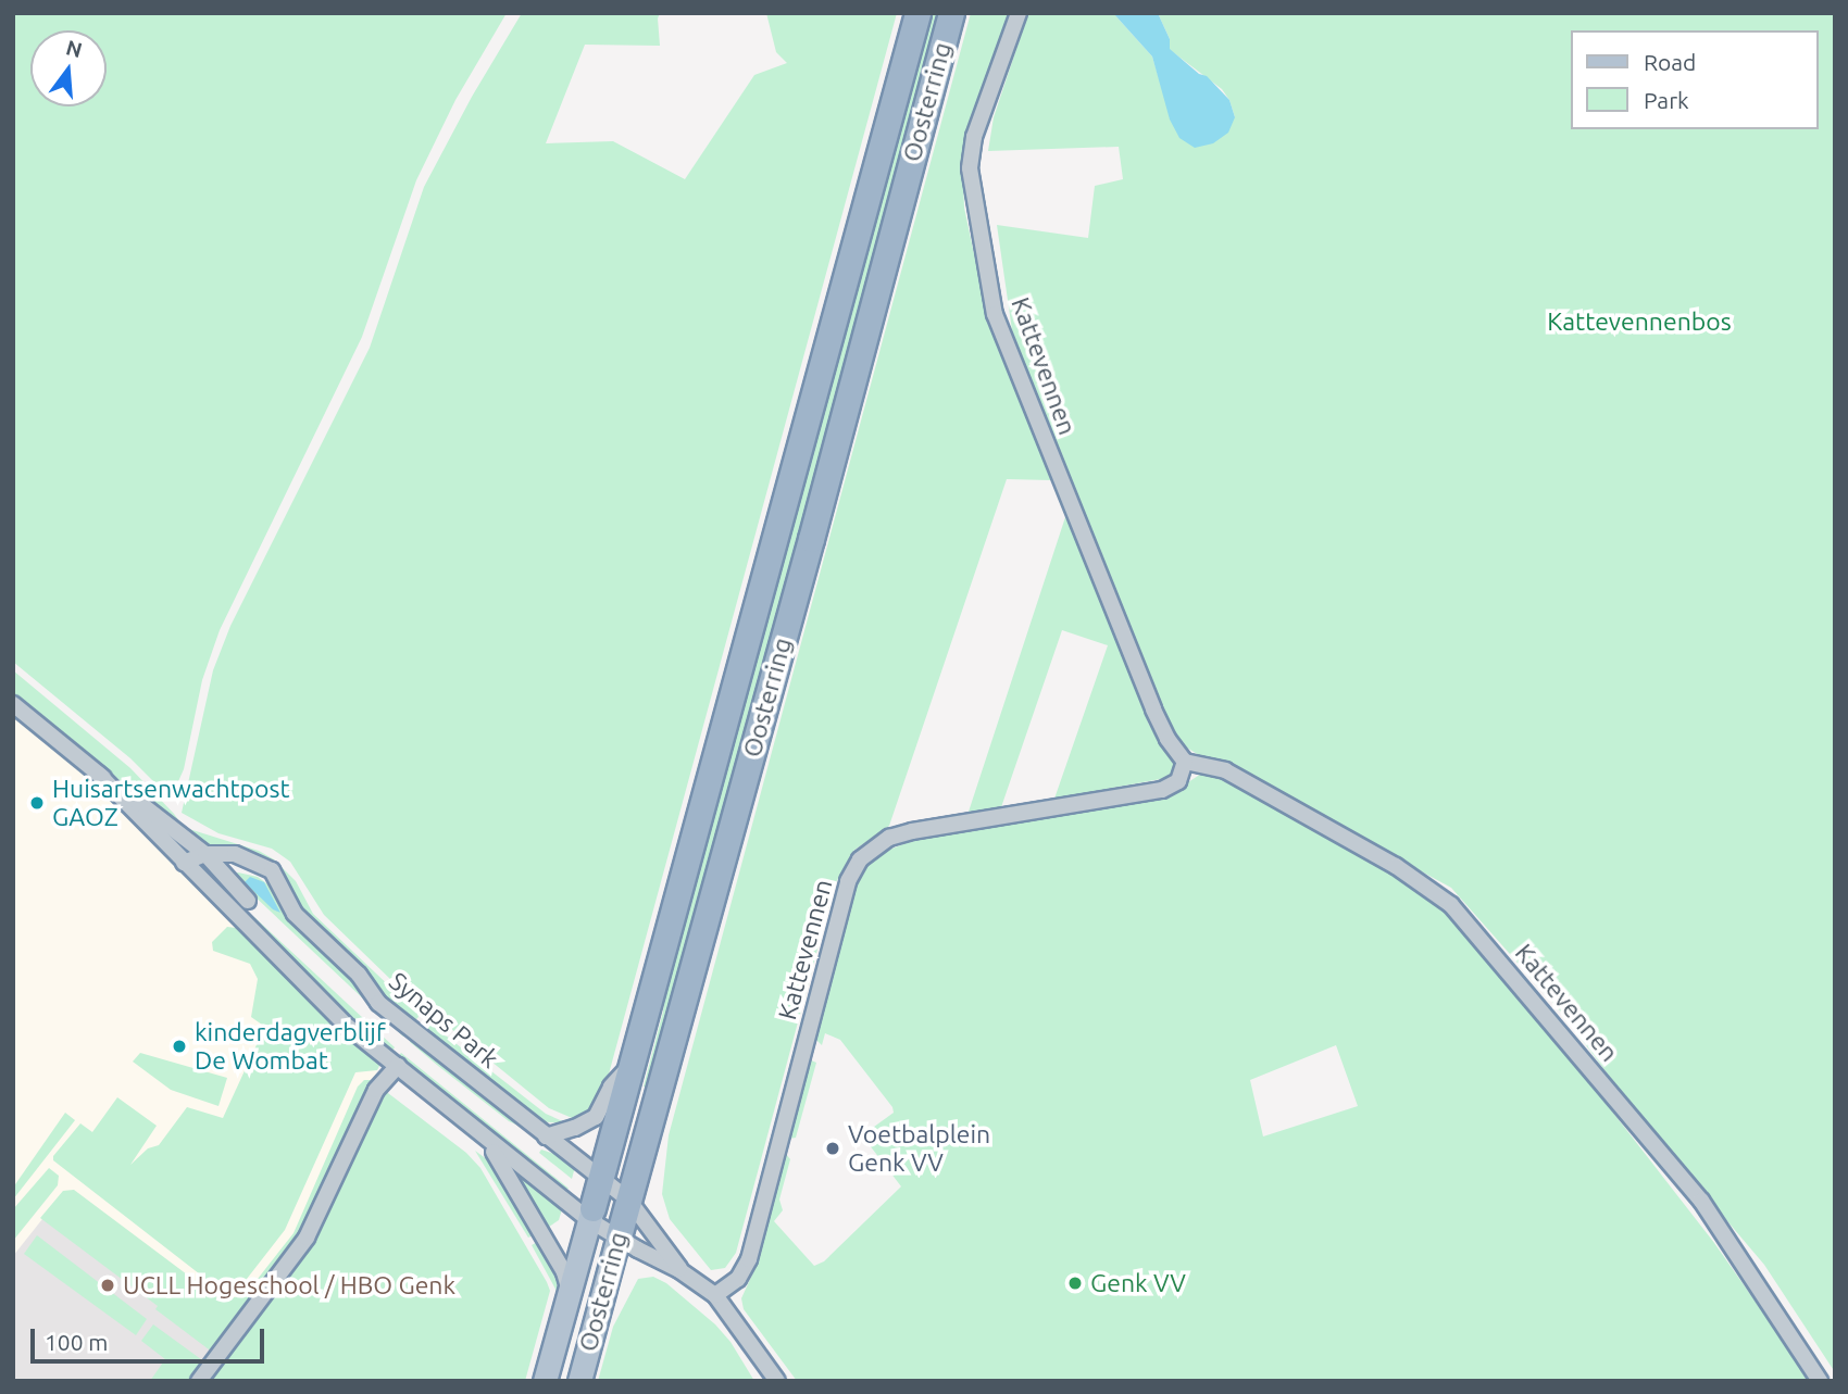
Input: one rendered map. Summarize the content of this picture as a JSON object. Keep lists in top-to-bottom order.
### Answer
{
  "streets": {
    "highway": ["Oosterring"],
    "street": ["Kattevennen", "Synaps Park"]
  },
  "crossings": [
    ["Oosterring", "Synaps Park"]
  ],
  "parks": ["Kattevennenbos"],
  "places": [
    "Huisartsenwachtpost GAOZ",
    "kinderdagverblijf De Wombat",
    "Voetbalplein Genk VV",
    "Genk VV",
    "UCLL Hogeschool / HBO Genk"
  ],
  "legend": ["Road", "Park"],
  "scale_bar": "100 m",
  "north": "top"
}
